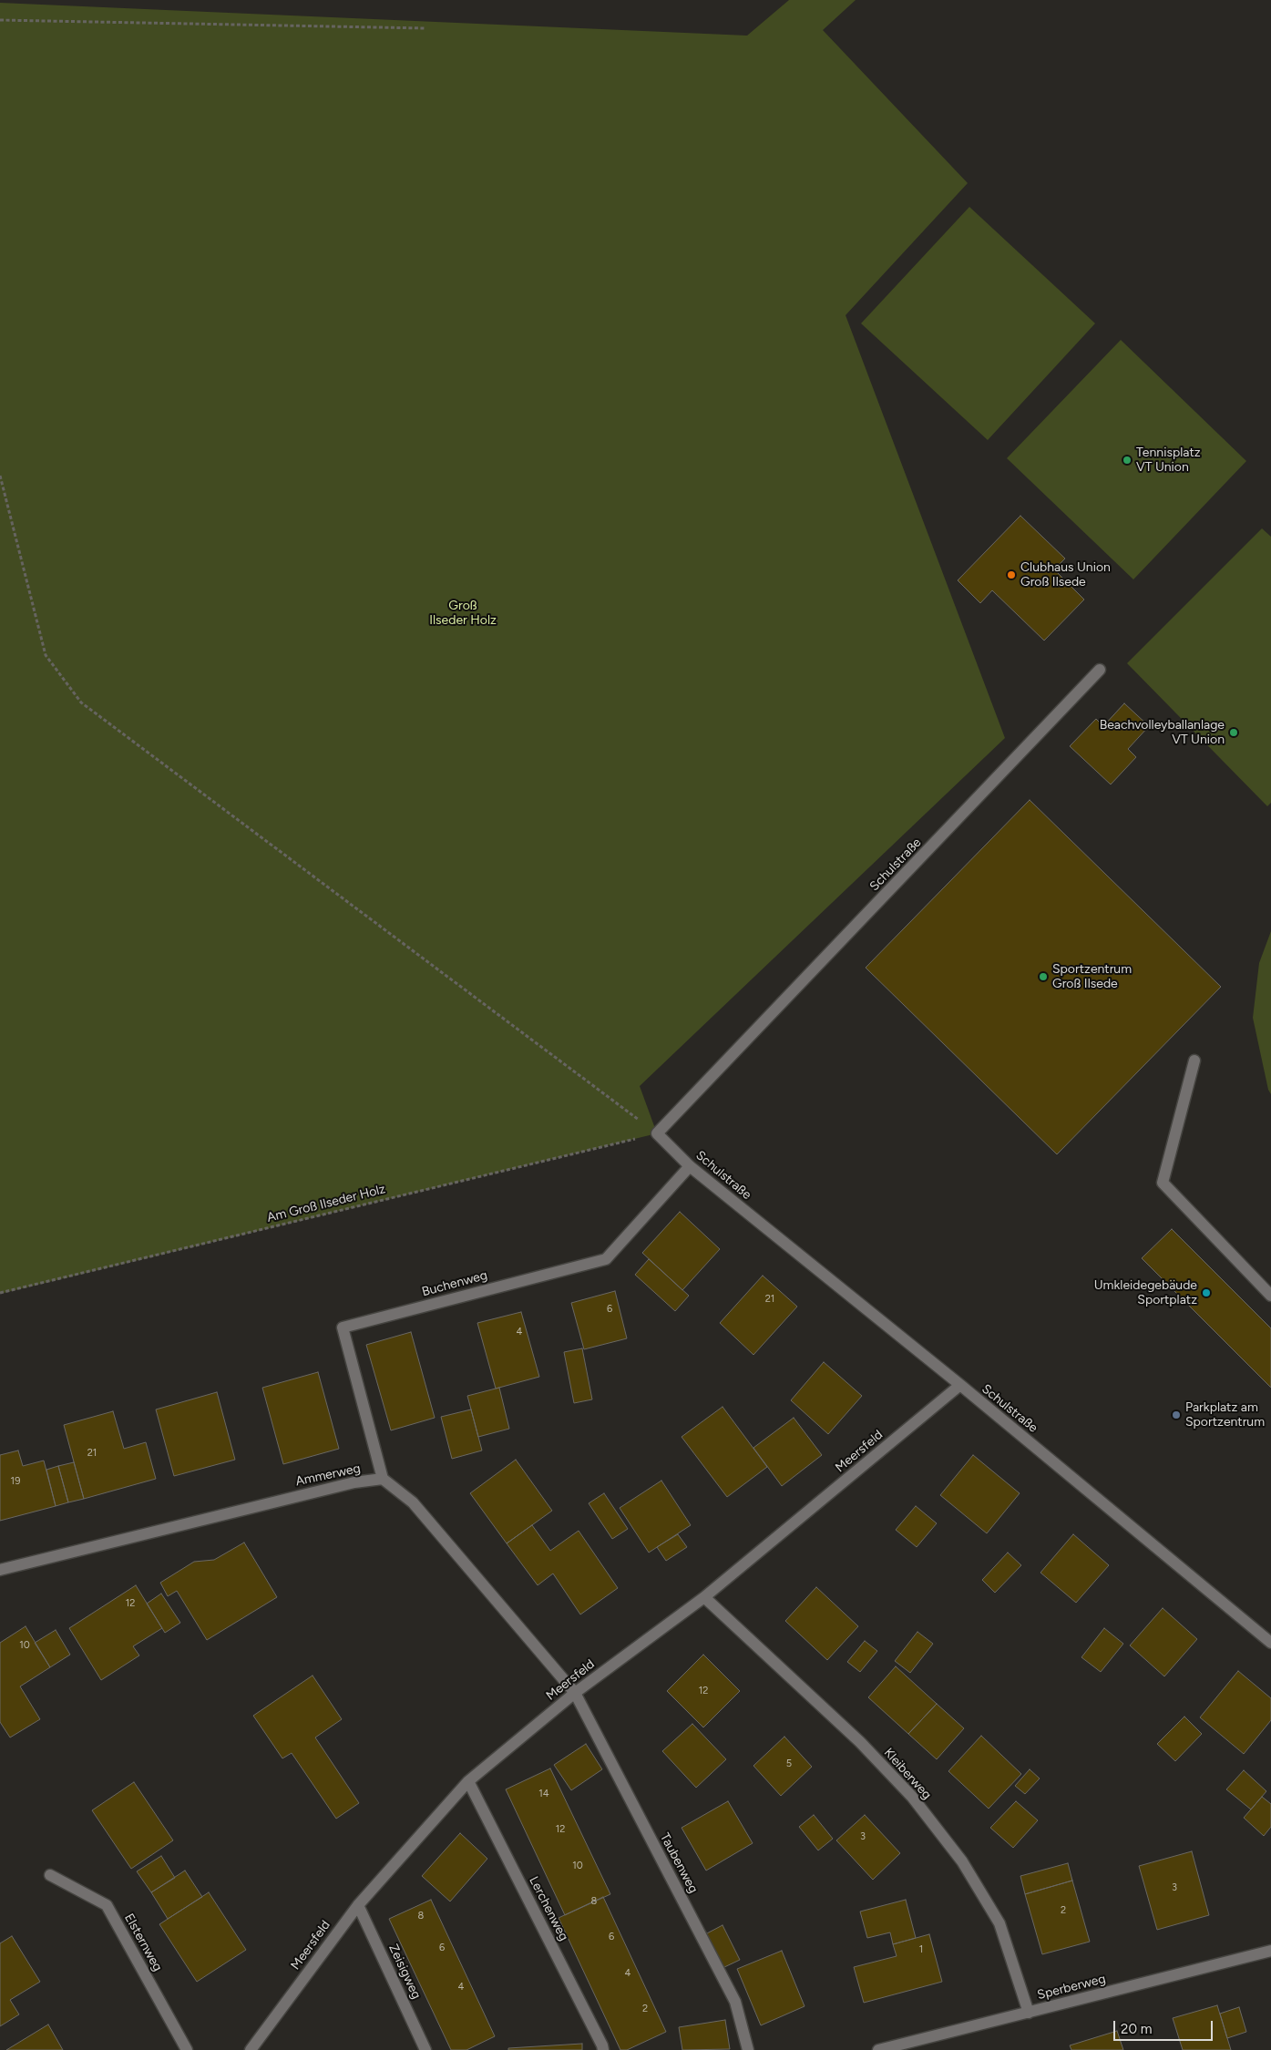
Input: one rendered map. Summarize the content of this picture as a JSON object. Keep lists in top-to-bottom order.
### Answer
{
  "streets": {
    "street": [
      "Schulstraße",
      "Buchenweg",
      "Meersfeld",
      "Ammerweg",
      "Kleiberweg",
      "Taubenweg",
      "Lerchenweg",
      "Elsternweg",
      "Zeisigweg",
      "Sperberweg"
    ],
    "path": ["Am Groß Ilseder Holz"]
  },
  "crossings": [
    ["Schulstraße", "Am Groß Ilseder Holz"],
    ["Schulstraße", "Buchenweg"],
    ["Schulstraße", "Meersfeld"],
    ["Buchenweg", "Ammerweg"],
    ["Meersfeld", "Kleiberweg"],
    ["Meersfeld", "Taubenweg"],
    ["Meersfeld", "Lerchenweg"],
    ["Meersfeld", "Zeisigweg"],
    ["Kleiberweg", "Sperberweg"]
  ],
  "parks": ["Groß Ilseder Holz"],
  "places": [
    "Tennisplatz VT Union",
    "Clubhaus Union Groß Ilsede",
    "Beachvolleyballanlage VT Union",
    "Sportzentrum Groß Ilsede",
    "Umkleidegebäude Sportplatz",
    "Parkplatz am Sportzentrum"
  ],
  "house_numbers": [
    "21",
    "6",
    "4",
    "21",
    "19",
    "12",
    "10",
    "12",
    "5",
    "14",
    "12",
    "3",
    "10",
    "3",
    "8",
    "2",
    "8",
    "6",
    "6",
    "1",
    "4",
    "4",
    "2"
  ],
  "scale_bar": "20 m"
}
